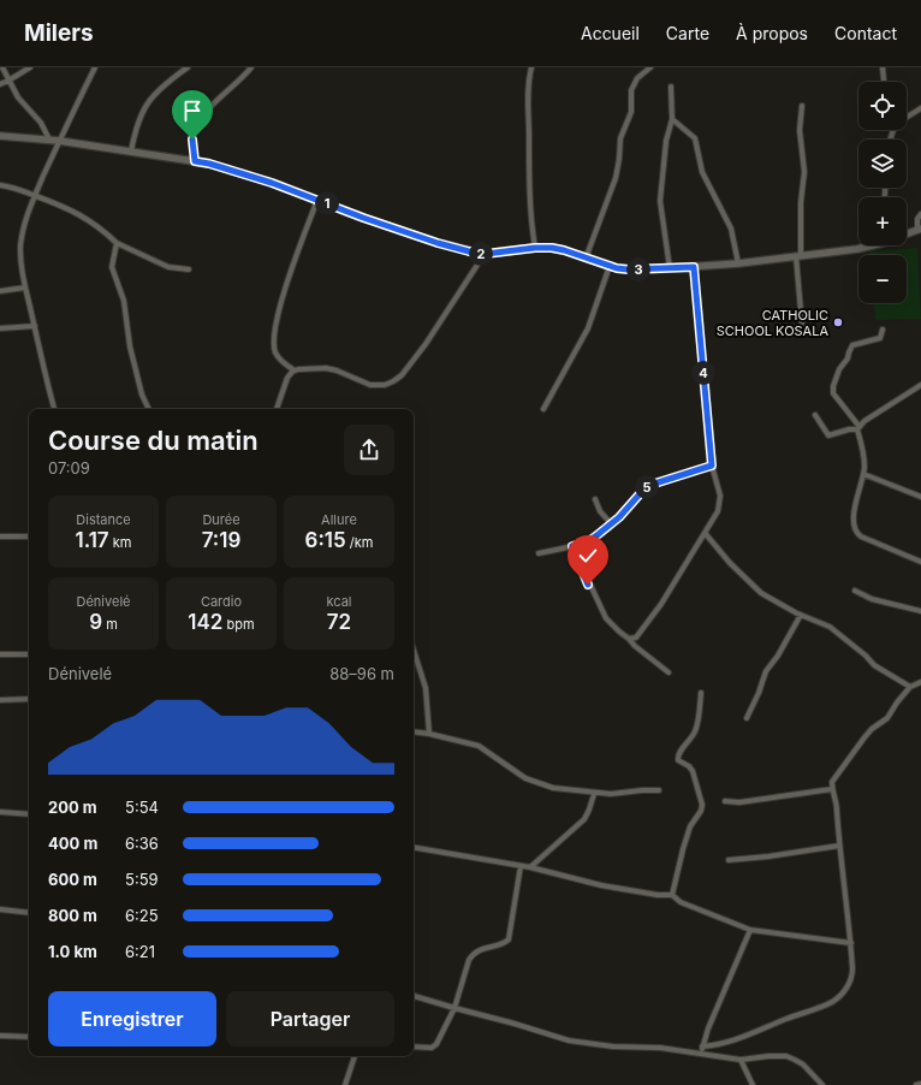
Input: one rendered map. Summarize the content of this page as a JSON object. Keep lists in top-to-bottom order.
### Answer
{
  "places": ["CATHOLIC SCHOOL KOSALA"],
  "page": {
    "header": "Milers",
    "nav": [
      "Accueil",
      "Carte",
      "À propos",
      "Contact"
    ],
    "map_buttons": ["+", "−"],
    "pins": [
      "1",
      "2",
      "3",
      "4",
      "5"
    ],
    "heading": ["Course du matin", "07:09"],
    "stats": [
      ["Distance", "1.17 km"],
      ["Durée", "7:19"],
      ["Allure", "6:15 /km"],
      ["Dénivelé", "9 m"],
      ["Cardio", "142 bpm"],
      ["kcal", "72"]
    ],
    "chart": ["Dénivelé", "88–96 m"],
    "list": [
      {
        "name": "200 m",
        "note": "5:54"
      },
      {
        "name": "400 m",
        "note": "6:36"
      },
      {
        "name": "600 m",
        "note": "5:59"
      },
      {
        "name": "800 m",
        "note": "6:25"
      },
      {
        "name": "1.0 km",
        "note": "6:21"
      }
    ],
    "buttons": ["Enregistrer", "Partager"]
  }
}
